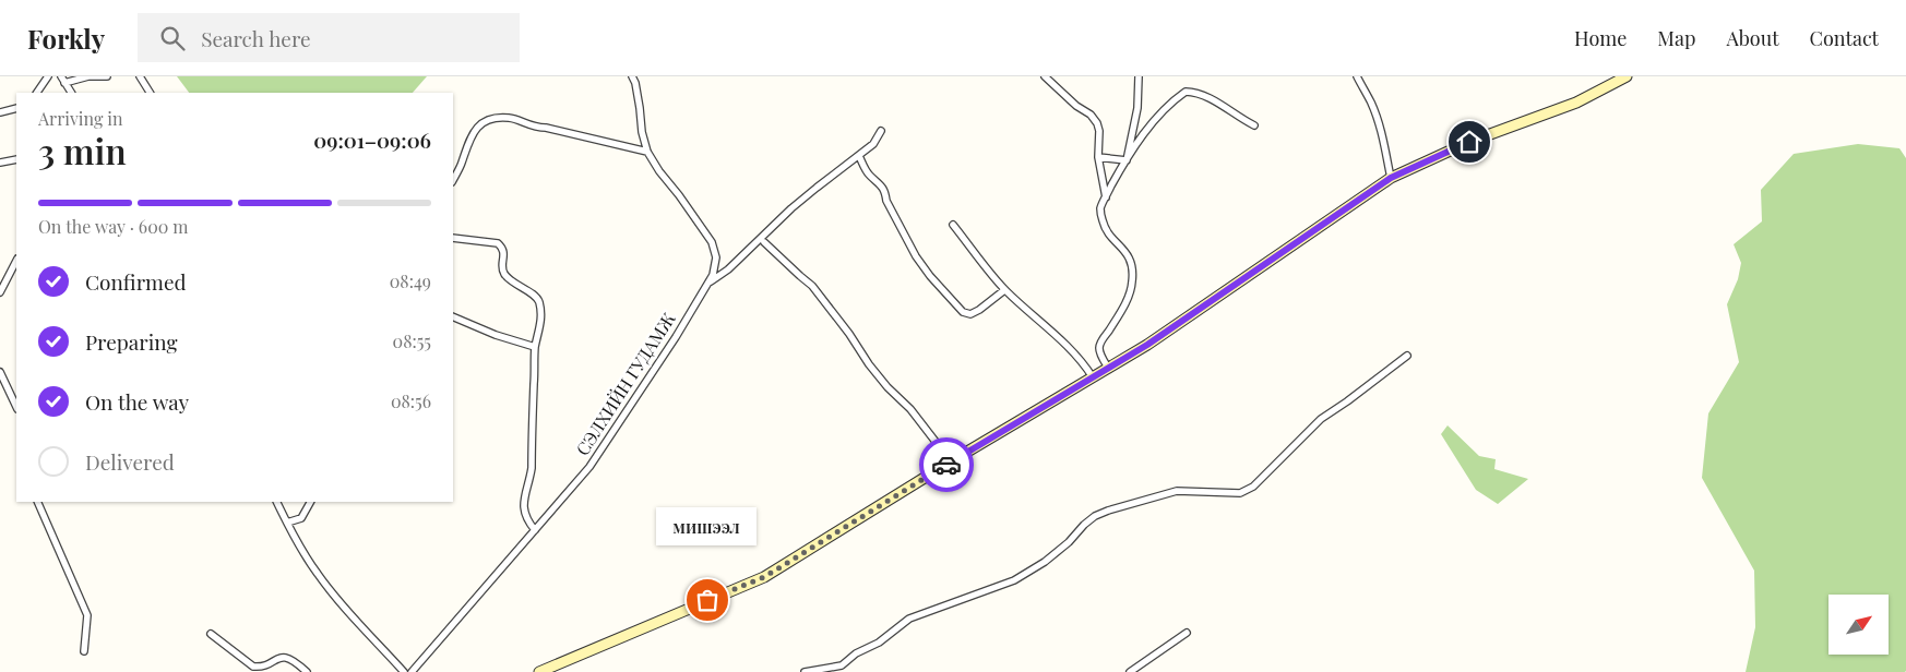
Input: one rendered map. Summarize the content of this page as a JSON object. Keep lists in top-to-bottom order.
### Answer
{
  "streets": {
    "street": ["СЭЛХИЙН ГУДАМЖ"]
  },
  "places": ["мишээл"],
  "north": "top right",
  "page": {
    "header": "Forkly",
    "search": "Search here",
    "nav": [
      "Home",
      "Map",
      "About",
      "Contact"
    ],
    "heading": ["3 min", "Arriving in", "09:01–09:06"],
    "bar": "On the way · 600 m",
    "list": [
      ["Confirmed", "08:49"],
      ["Preparing", "08:55"],
      ["On the way", "08:56"],
      "Delivered"
    ],
    "bubble": "мишээл"
  }
}
